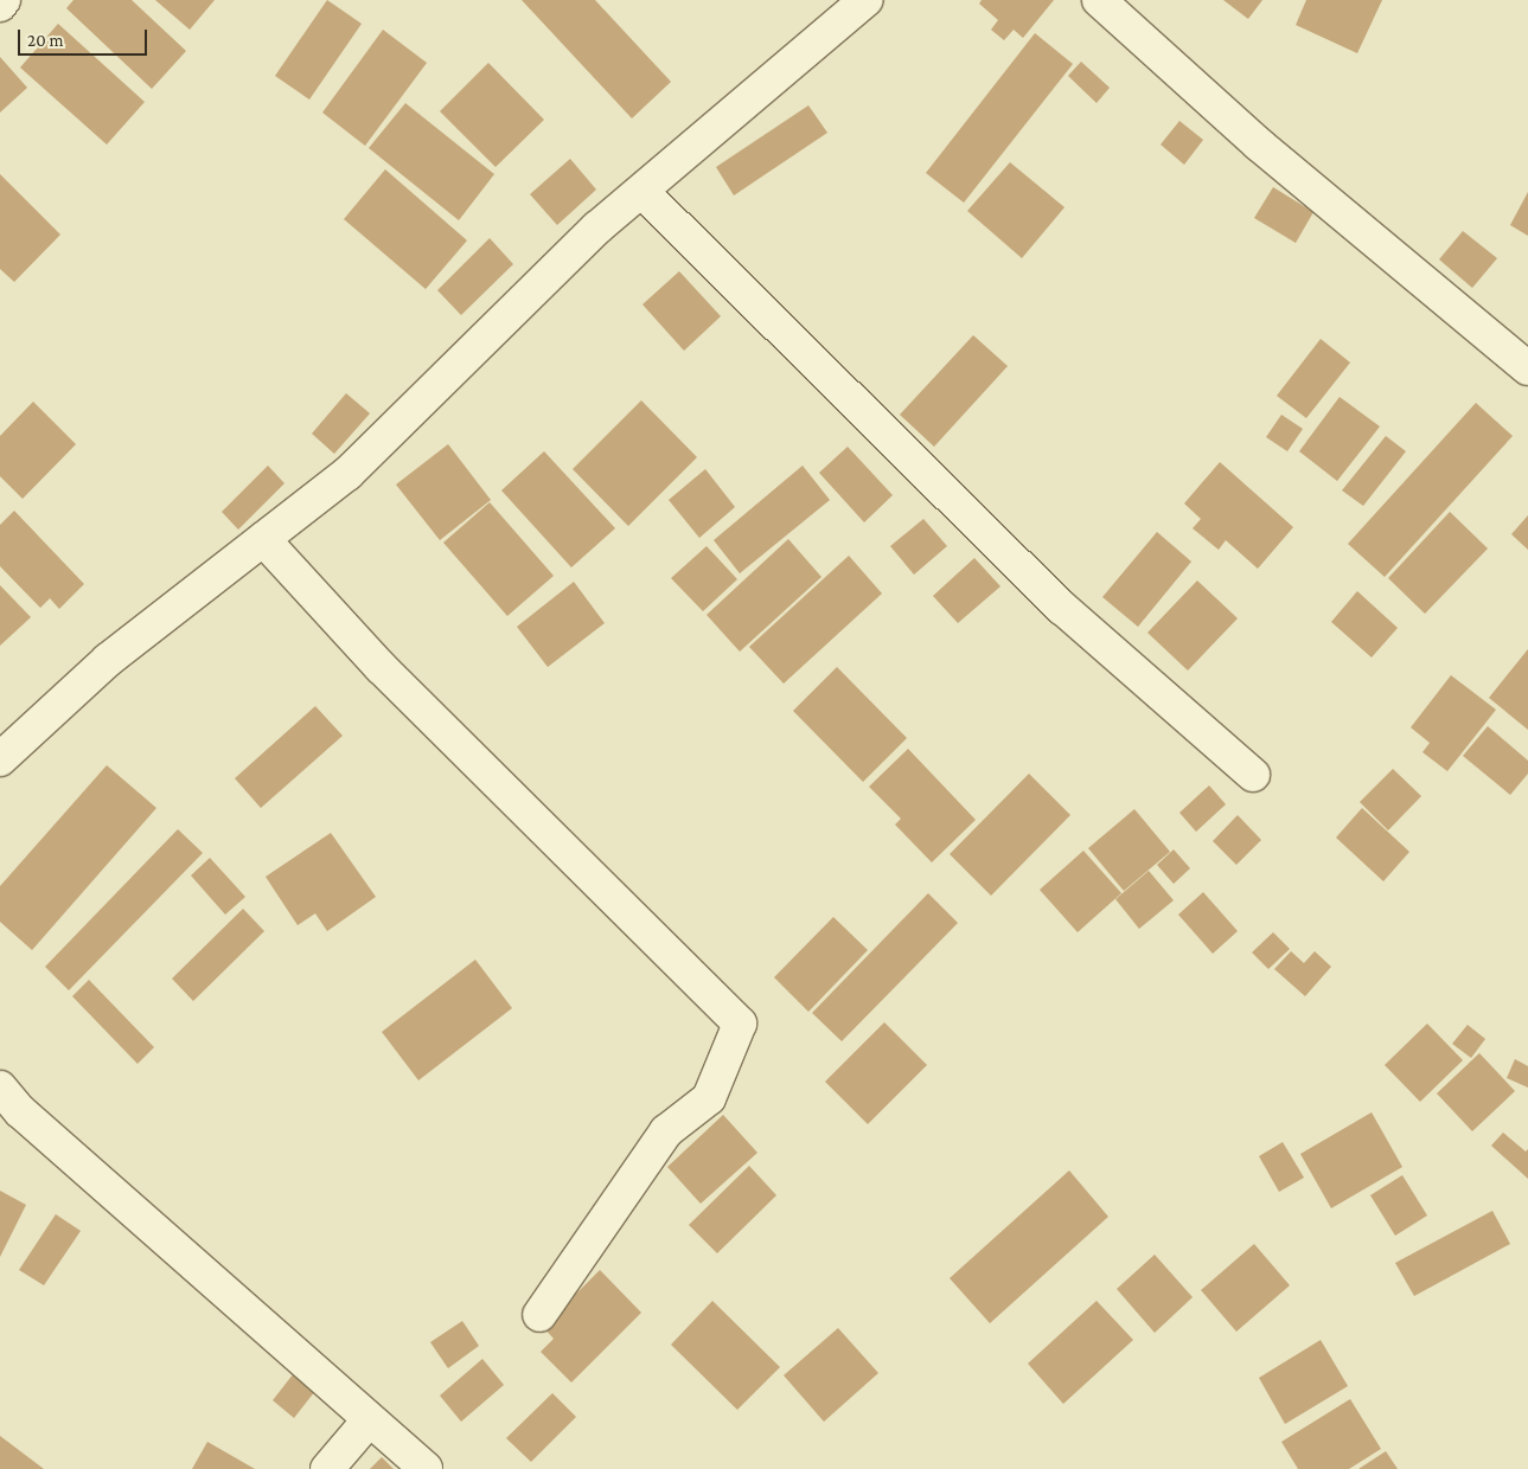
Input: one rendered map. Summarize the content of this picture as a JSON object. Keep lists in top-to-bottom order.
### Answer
{
  "scale_bar": "20 m"
}
